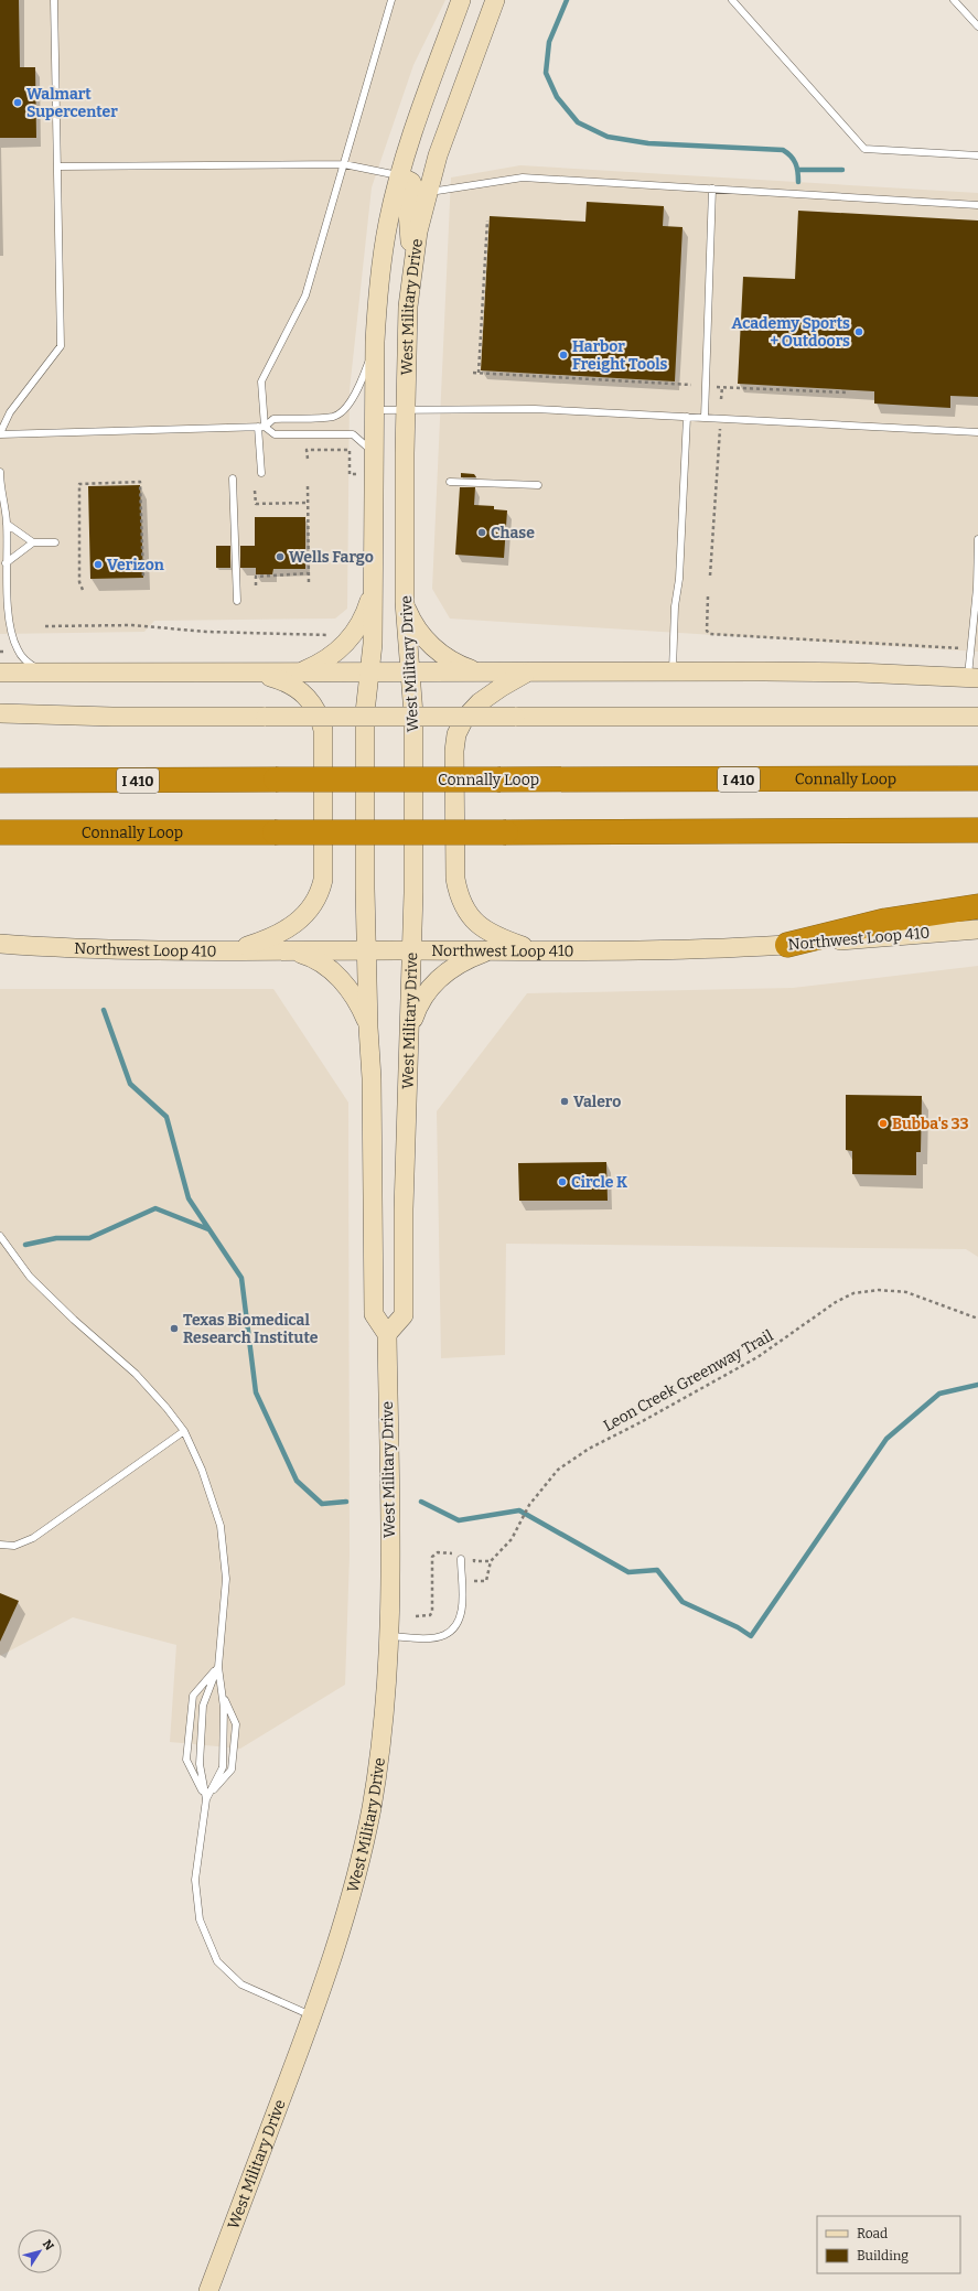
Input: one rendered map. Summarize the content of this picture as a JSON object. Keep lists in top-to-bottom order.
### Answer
{
  "streets": {
    "highway": ["Connally Loop", "I 410"],
    "main road": ["West Military Drive", "Northwest Loop 410"],
    "path": ["Leon Creek Greenway Trail"]
  },
  "crossings": [
    ["West Military Drive", "Northwest Loop 410"]
  ],
  "places": [
    "Walmart Supercenter",
    "Academy Sports + Outdoors",
    "Harbor Freight Tools",
    "Chase",
    "Wells Fargo",
    "Verizon",
    "Valero",
    "Bubba's 33",
    "Circle K",
    "Texas Biomedical Research Institute"
  ],
  "legend": ["Road", "Building"],
  "north": "top right"
}
